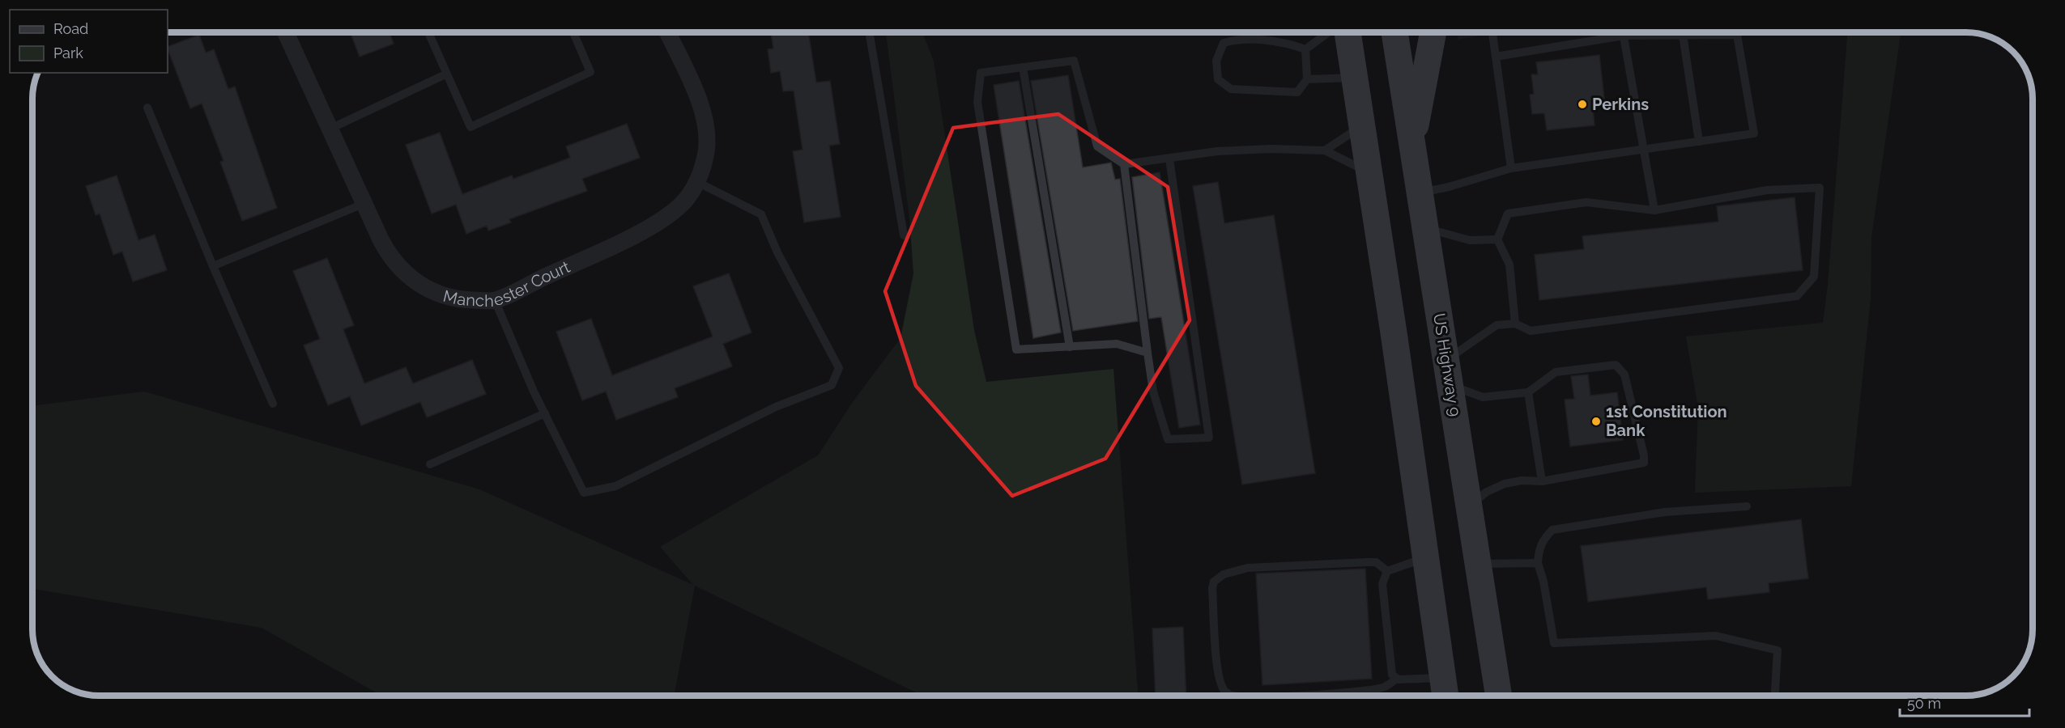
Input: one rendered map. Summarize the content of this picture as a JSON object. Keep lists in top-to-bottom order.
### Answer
{
  "streets": {
    "highway": ["US Highway 9"],
    "street": ["Manchester Court"]
  },
  "places": ["Perkins", "1st Constitution Bank"],
  "legend": ["Road", "Park"],
  "scale_bar": "50 m"
}
